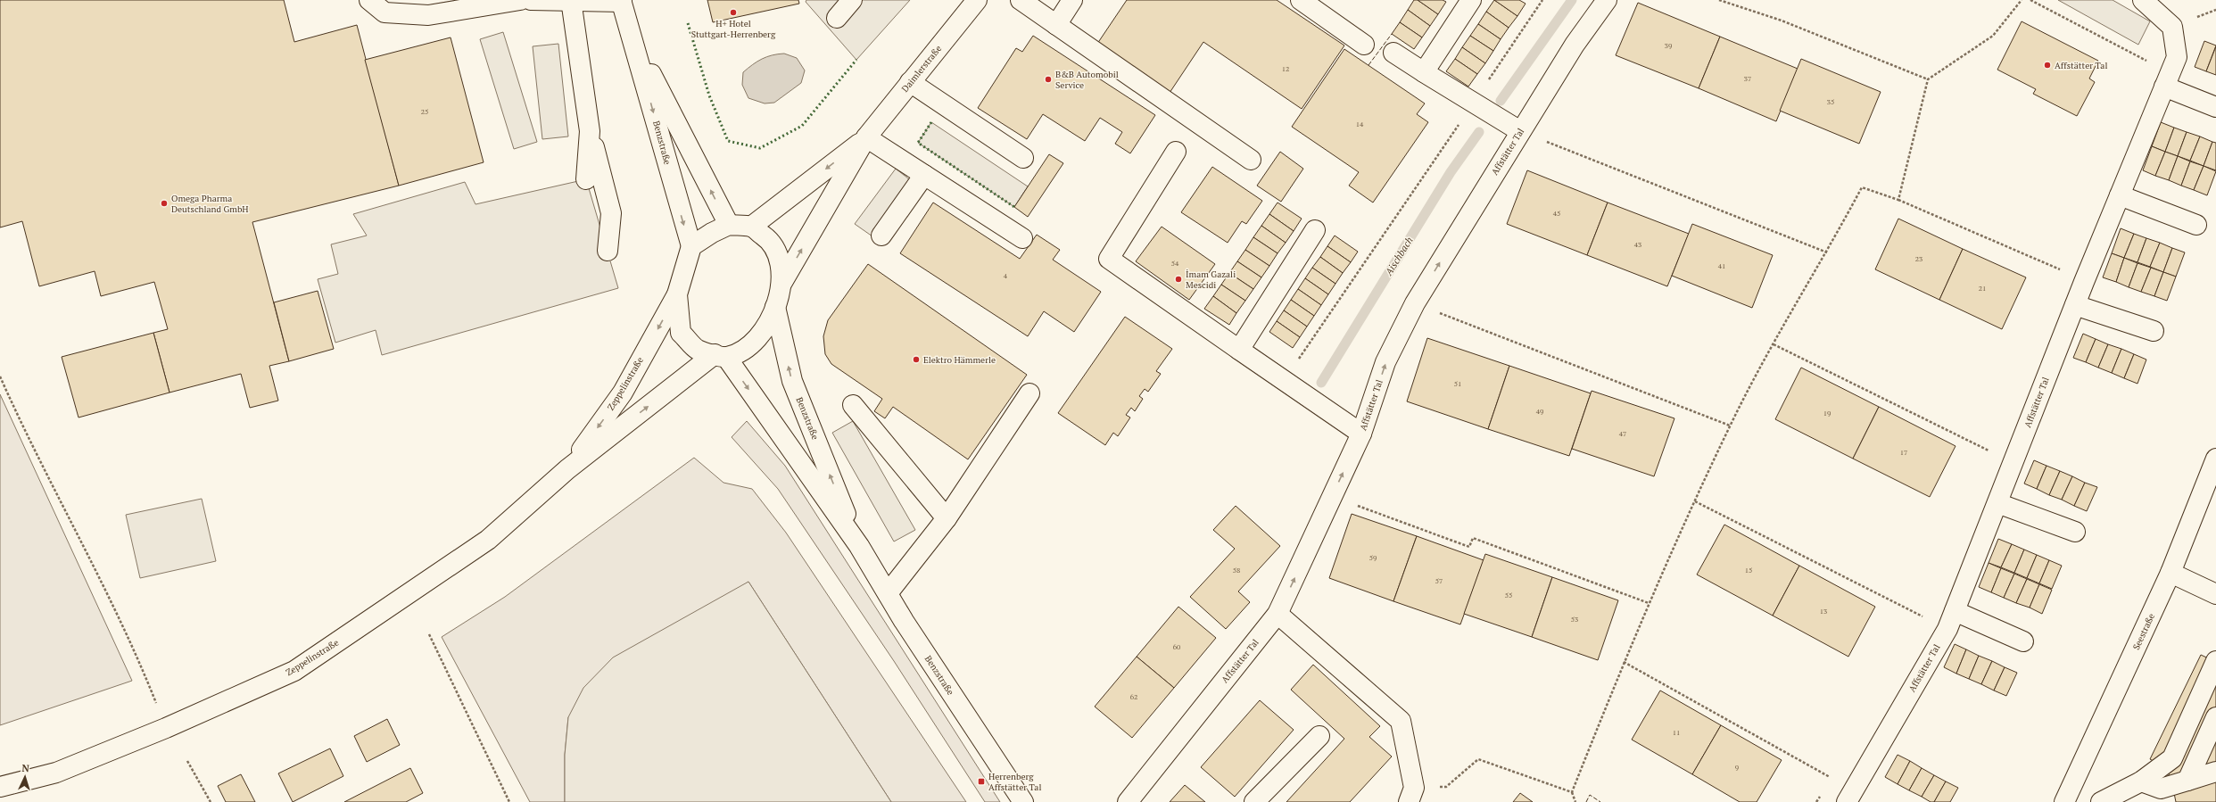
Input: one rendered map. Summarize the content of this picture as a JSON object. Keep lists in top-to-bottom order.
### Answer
{
  "streets": {
    "street": [
      "Daimlerstraße",
      "Benzstraße",
      "Affstätter Tal",
      "Zeppelinstraße",
      "Seestraße"
    ]
  },
  "crossings": [
    ["Daimlerstraße", "Benzstraße"],
    ["Daimlerstraße", "Zeppelinstraße"],
    ["Benzstraße", "Zeppelinstraße"]
  ],
  "water": ["Aischbach"],
  "places": {
    "other": [
      "H+ Hotel Stuttgart-Herrenberg",
      "Affstätter Tal",
      "B&B Automobil Service",
      "Omega Pharma Deutschland GmbH",
      "İmam Gazali Mescidi",
      "Elektro Hämmerle"
    ],
    "transit": ["Herrenberg Affstätter Tal"]
  },
  "house_numbers": [
    "39",
    "12",
    "37",
    "35",
    "25",
    "14",
    "45",
    "43",
    "23",
    "54",
    "41",
    "4",
    "21",
    "51",
    "49",
    "19",
    "47",
    "17",
    "59",
    "58",
    "15",
    "57",
    "55",
    "13",
    "53",
    "60",
    "62",
    "11",
    "9"
  ],
  "north": "top"
}
